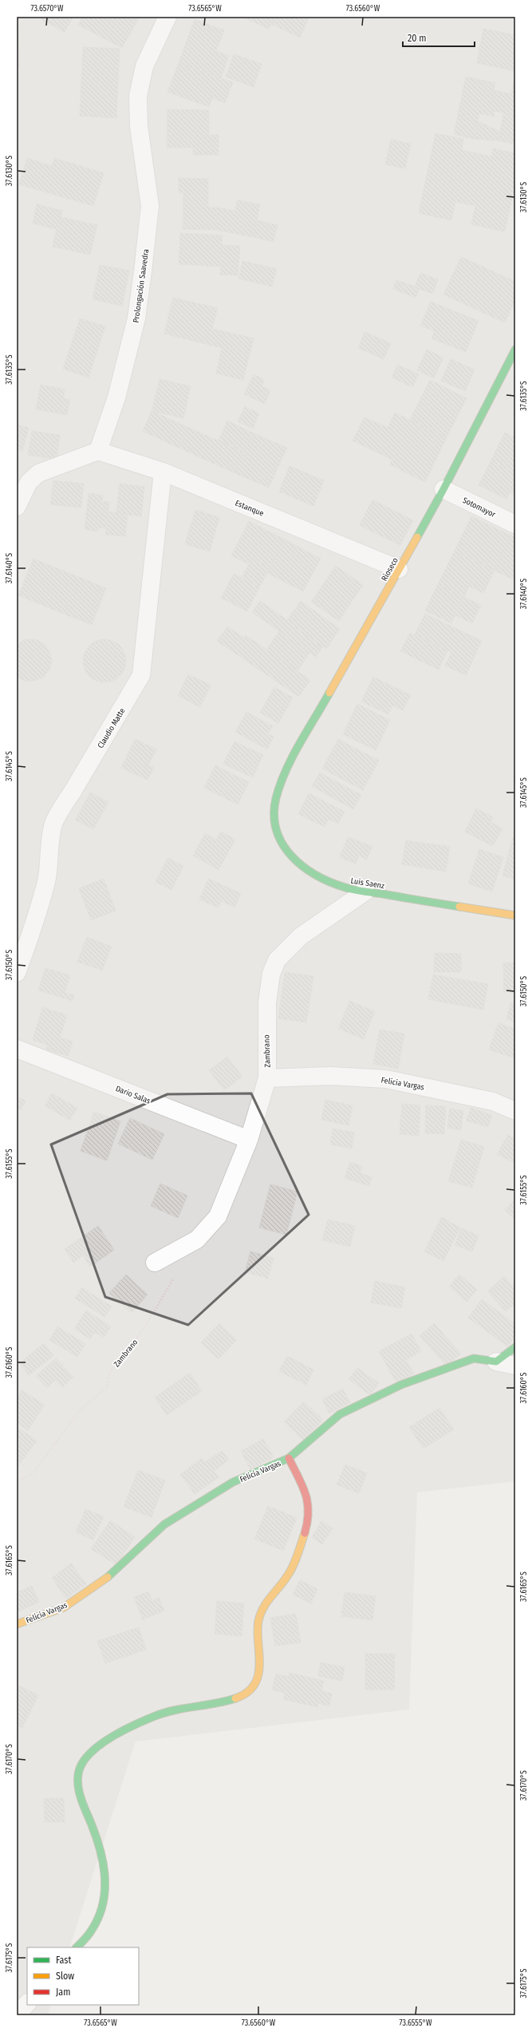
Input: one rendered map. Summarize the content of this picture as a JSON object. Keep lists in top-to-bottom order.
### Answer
{
  "streets": {
    "street": [
      "Prolongación Saavedra",
      "Sotomayor",
      "Estanque",
      "Rioseco",
      "Claudio Matte",
      "Luis Saenz",
      "Zambrano",
      "Felicia Vargas",
      "Dario Salas"
    ]
  },
  "crossings": [
    ["Prolongación Saavedra", "Estanque"],
    ["Sotomayor", "Rioseco"],
    ["Estanque", "Rioseco"],
    ["Estanque", "Claudio Matte"],
    ["Rioseco", "Luis Saenz"],
    ["Luis Saenz", "Zambrano"],
    ["Zambrano", "Felicia Vargas"],
    ["Zambrano", "Dario Salas"]
  ],
  "legend": ["Fast", "Slow", "Jam"],
  "scale_bar": "20 m",
  "coordinates": [
    "73.6570°W",
    "73.6565°W",
    "73.6560°W",
    "37.6130°S",
    "37.6135°S",
    "37.6140°S",
    "37.6145°S",
    "37.6150°S",
    "37.6155°S",
    "37.6160°S",
    "37.6165°S",
    "37.6170°S",
    "37.6175°S",
    "73.6555°W"
  ]
}
